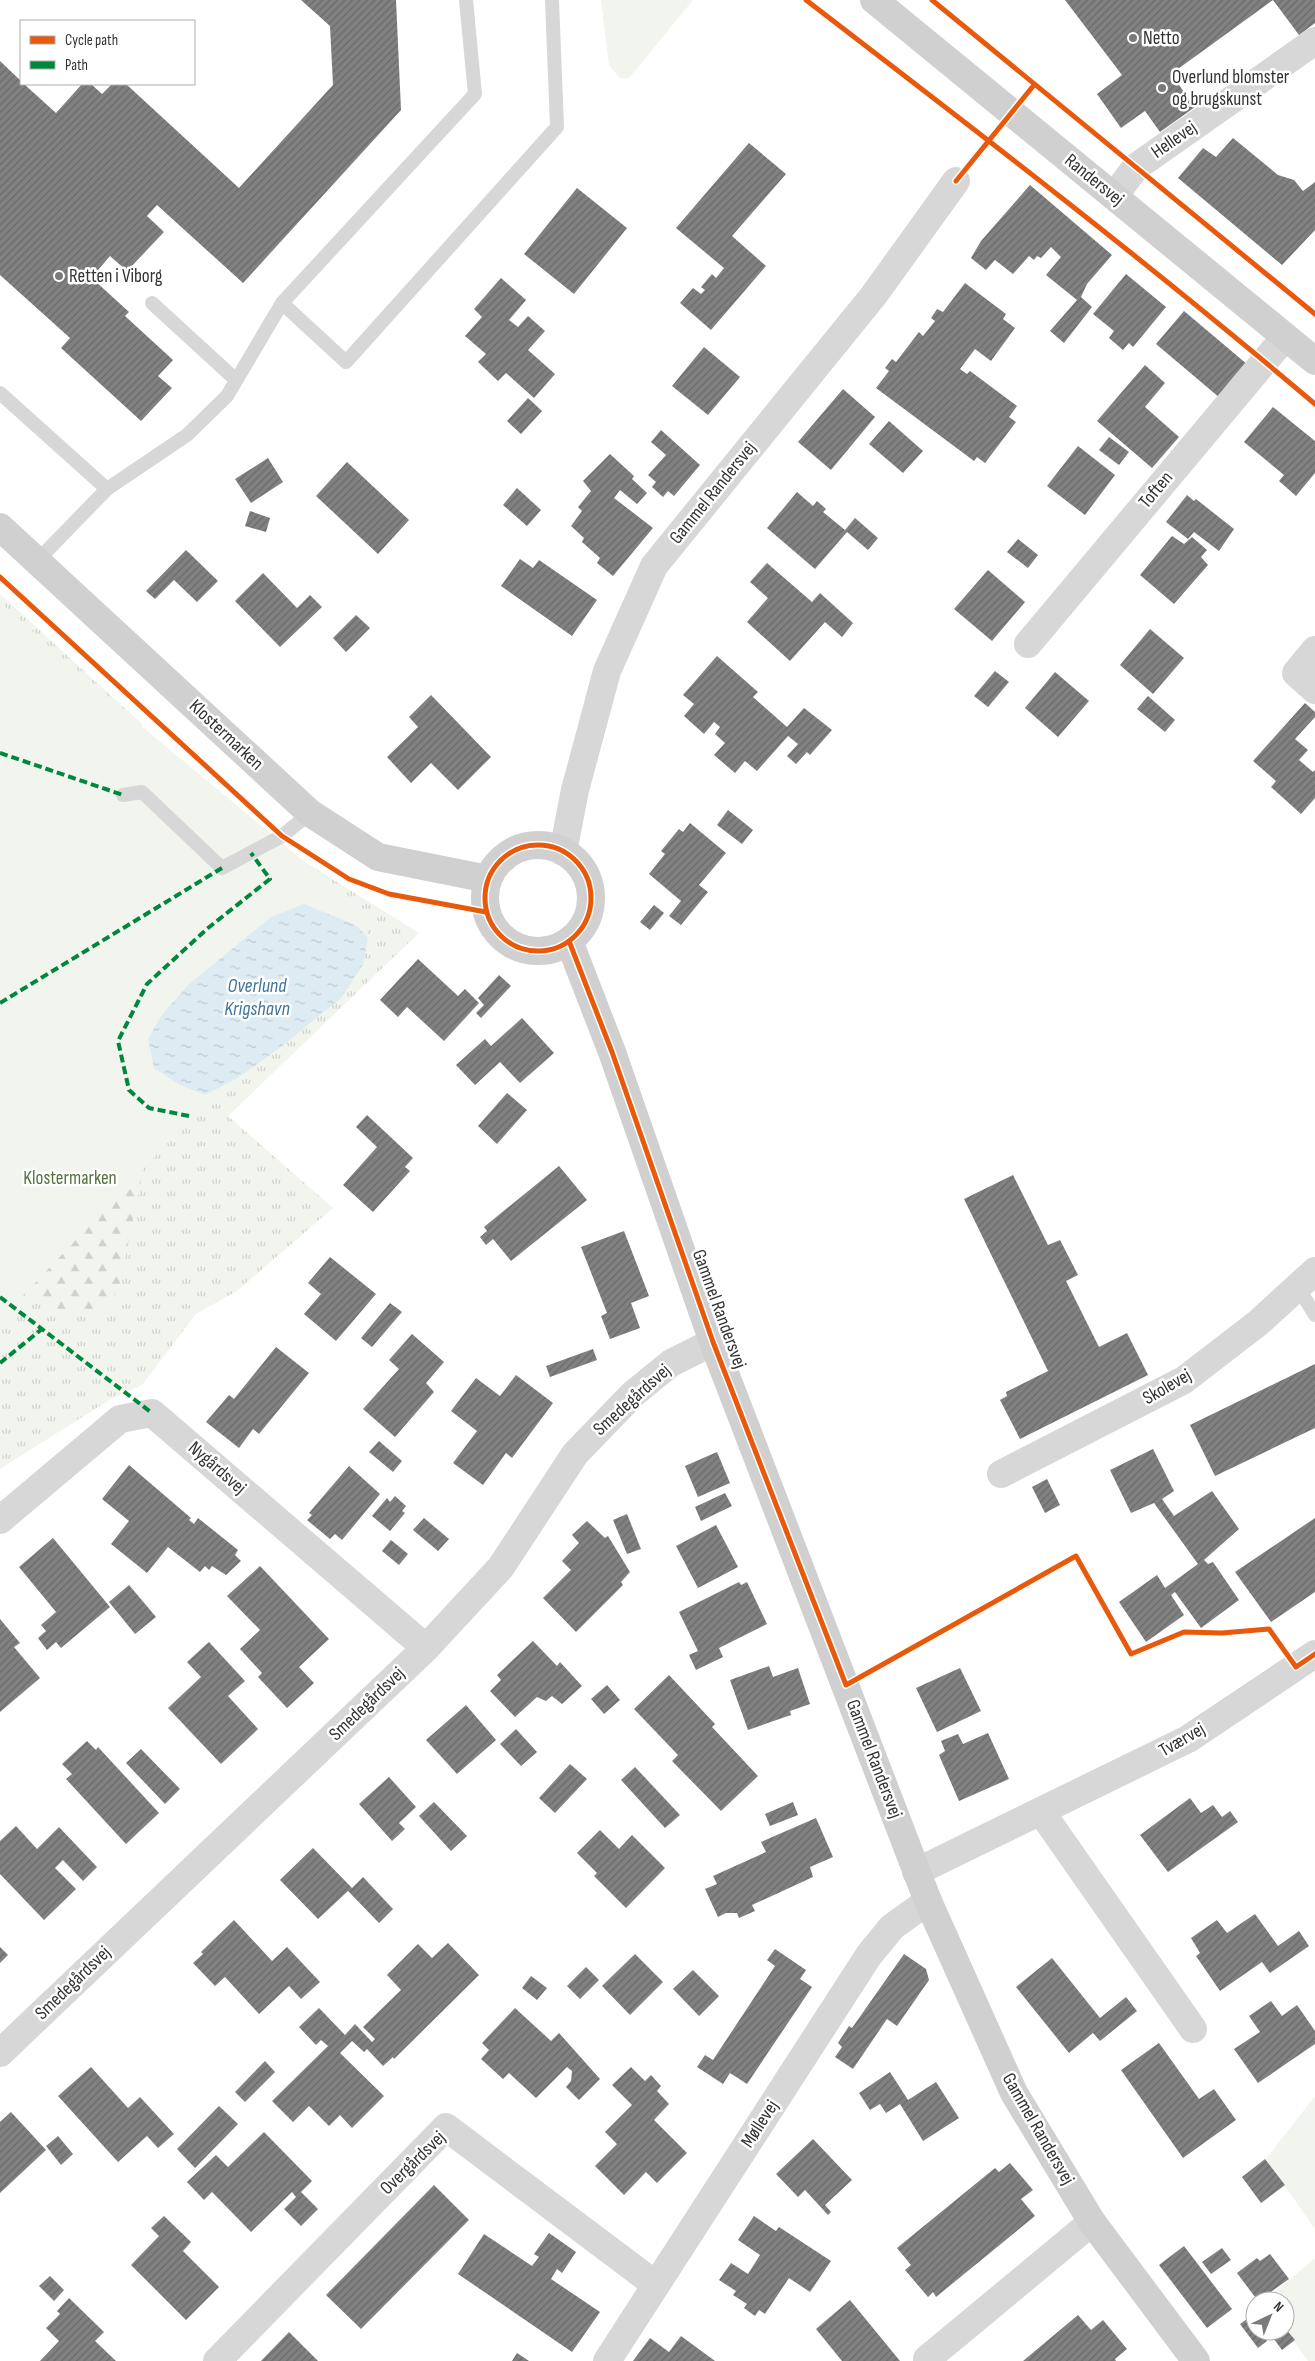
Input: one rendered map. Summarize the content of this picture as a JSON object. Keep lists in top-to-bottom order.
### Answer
{
  "streets": {
    "street": [
      "Hellevej",
      "Randersvej",
      "Toften",
      "Gammel Randersvej",
      "Klostermarken",
      "Skolevej",
      "Smedegårdsvej",
      "Nygårdsvej",
      "Tværvej",
      "Møllevej",
      "Overgårdsvej"
    ]
  },
  "crossings": [
    ["Hellevej", "Randersvej"],
    ["Randersvej", "Toften"],
    ["Gammel Randersvej", "Klostermarken"],
    ["Gammel Randersvej", "Smedegårdsvej"],
    ["Gammel Randersvej", "Tværvej"],
    ["Gammel Randersvej", "Møllevej"],
    ["Smedegårdsvej", "Nygårdsvej"],
    ["Møllevej", "Overgårdsvej"]
  ],
  "water": ["Overlund Krigshavn"],
  "parks": ["Klostermarken"],
  "places": ["Netto", "Overlund blomster og brugskunst", "Retten i Viborg"],
  "legend": ["Cycle path", "Path"],
  "north": "top right"
}
